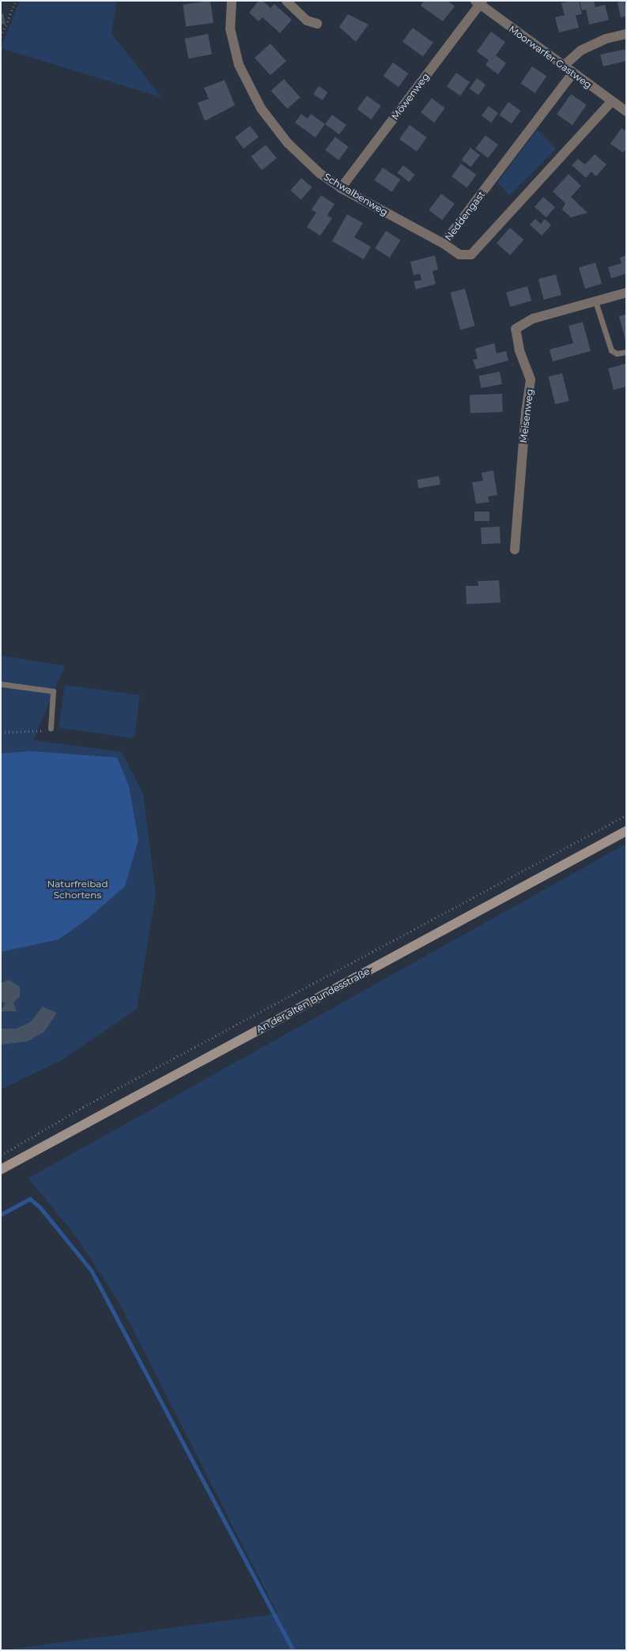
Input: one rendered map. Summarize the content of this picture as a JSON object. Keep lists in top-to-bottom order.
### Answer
{
  "streets": {
    "street": [
      "Moorwarfer Gastweg",
      "Möwenweg",
      "Schwalbenweg",
      "Neddengast",
      "Meisenweg",
      "An der alten Bundesstraße"
    ]
  },
  "crossings": [
    ["Moorwarfer Gastweg", "Möwenweg"],
    ["Moorwarfer Gastweg", "Neddengast"],
    ["Möwenweg", "Schwalbenweg"],
    ["Schwalbenweg", "Neddengast"]
  ],
  "parks": ["Naturfreibad Schortens"]
}
